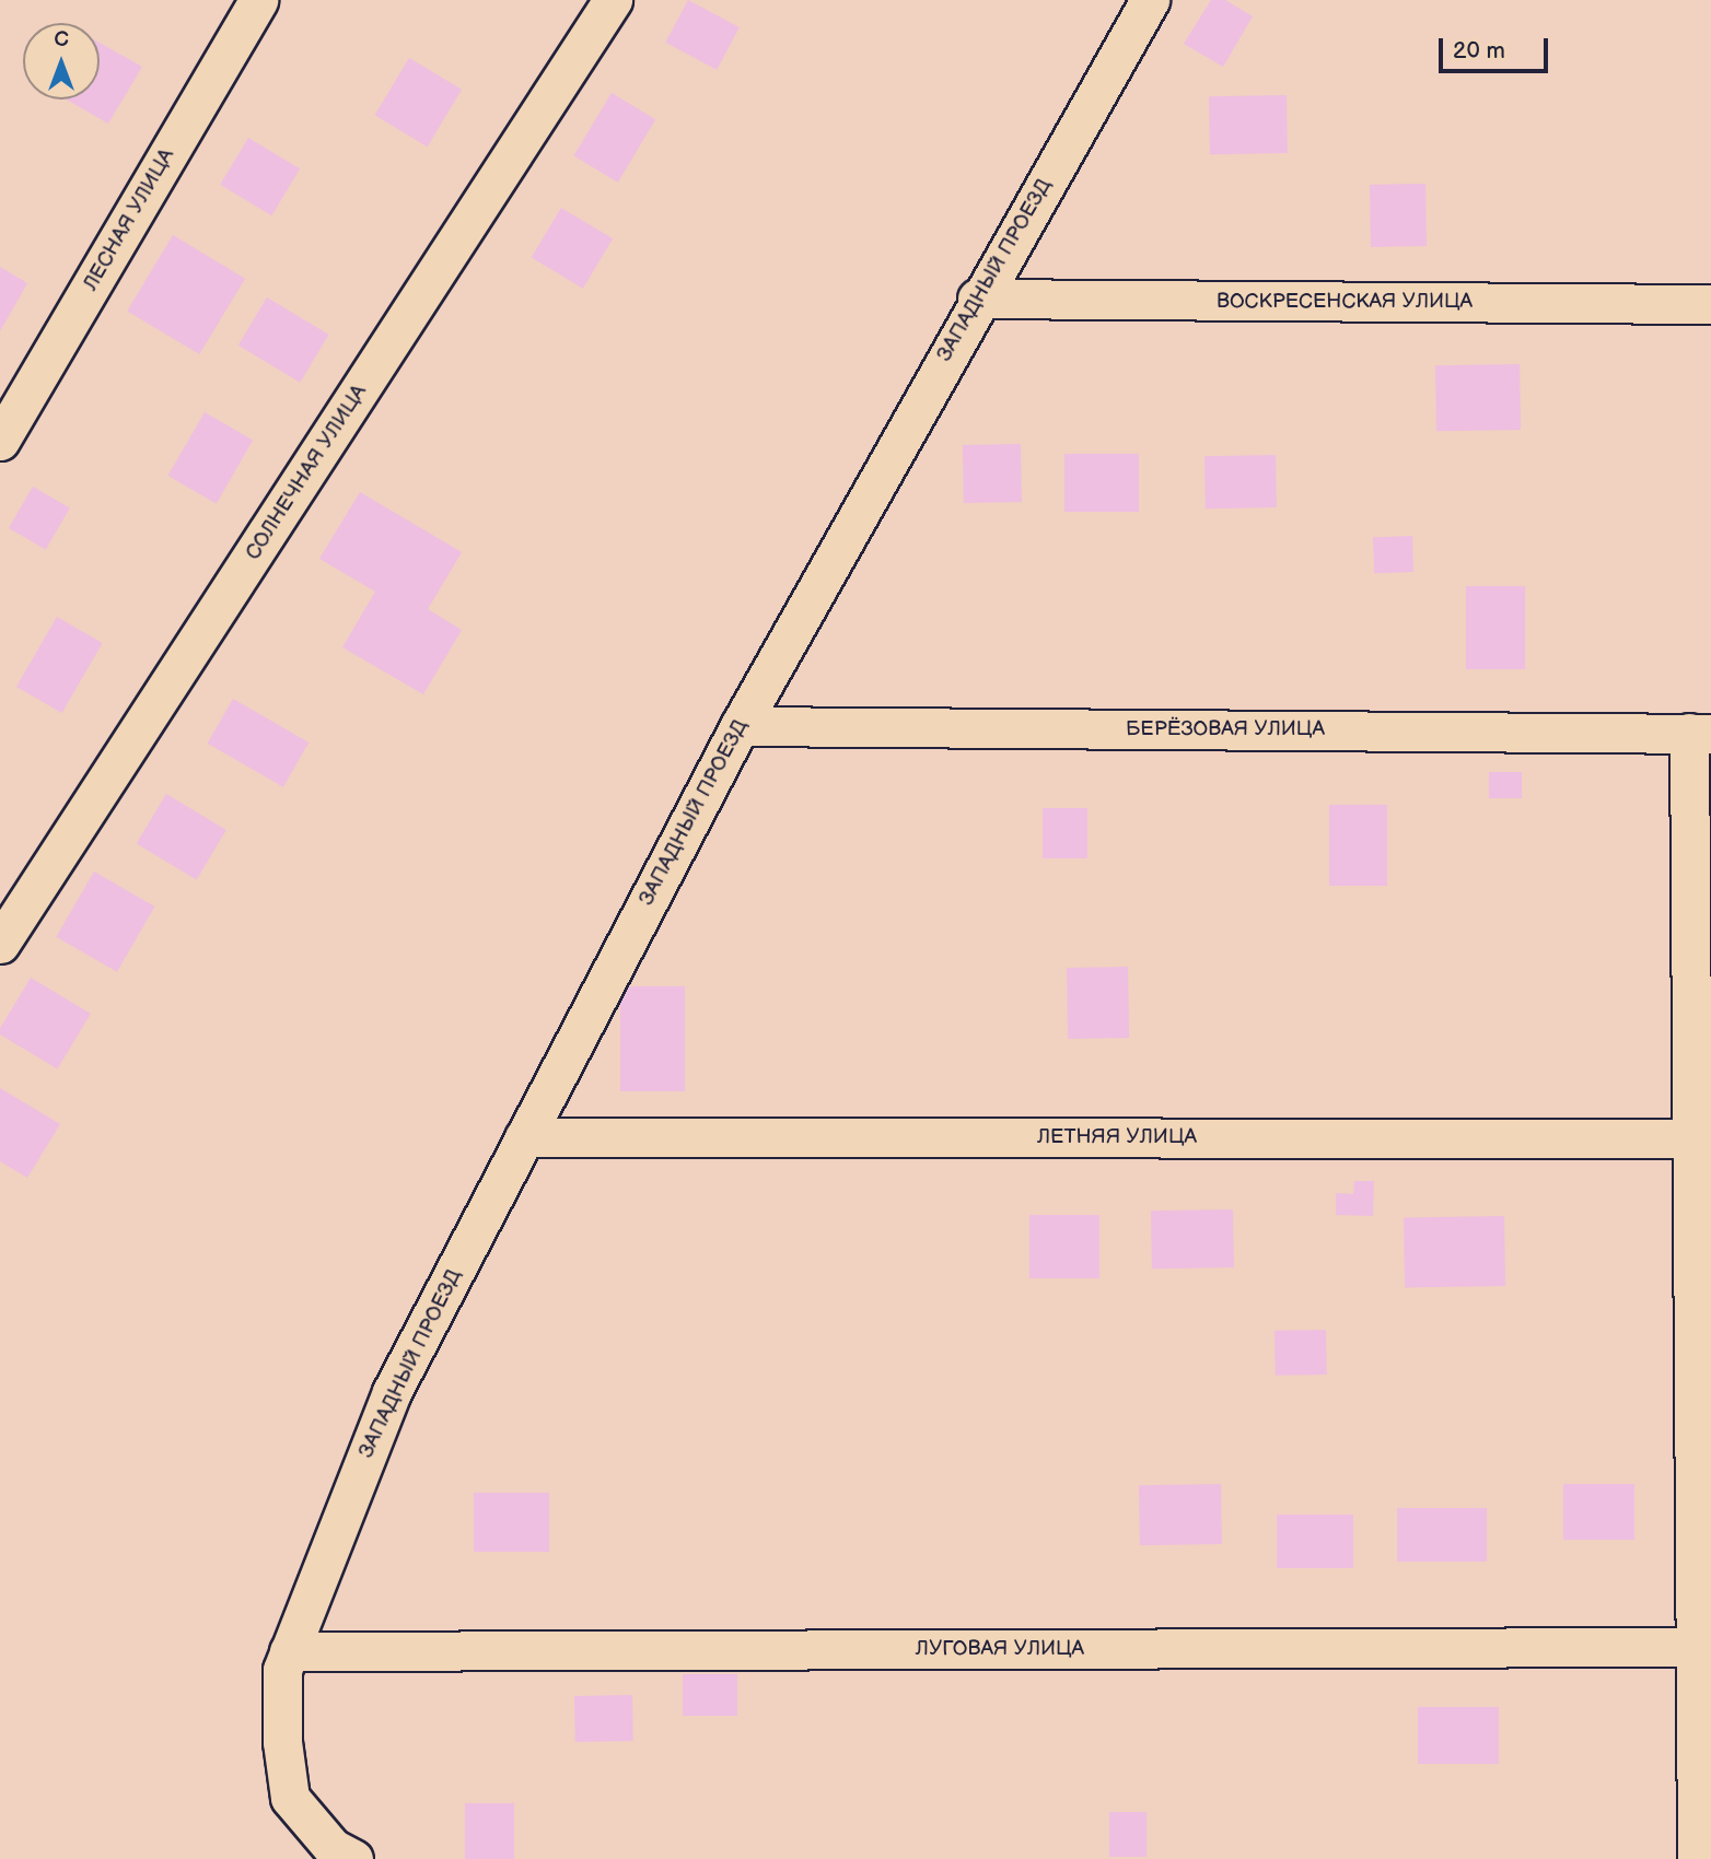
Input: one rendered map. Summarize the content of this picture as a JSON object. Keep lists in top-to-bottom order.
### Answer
{
  "streets": {
    "street": [
      "ЛЕСНАЯ УЛИЦА",
      "ЗАПАДНЫЙ ПРОЕЗД",
      "ВОСКРЕСЕНСКАЯ УЛИЦА",
      "СОЛНЕЧНАЯ УЛИЦА",
      "БЕРЁЗОВАЯ УЛИЦА",
      "ЛЕТНЯЯ УЛИЦА",
      "ЛУГОВАЯ УЛИЦА"
    ]
  },
  "crossings": [
    ["ЗАПАДНЫЙ ПРОЕЗД", "ВОСКРЕСЕНСКАЯ УЛИЦА"],
    ["ЗАПАДНЫЙ ПРОЕЗД", "БЕРЁЗОВАЯ УЛИЦА"],
    ["ЗАПАДНЫЙ ПРОЕЗД", "ЛЕТНЯЯ УЛИЦА"],
    ["ЗАПАДНЫЙ ПРОЕЗД", "ЛУГОВАЯ УЛИЦА"]
  ],
  "scale_bar": "20 m",
  "north": "top"
}
